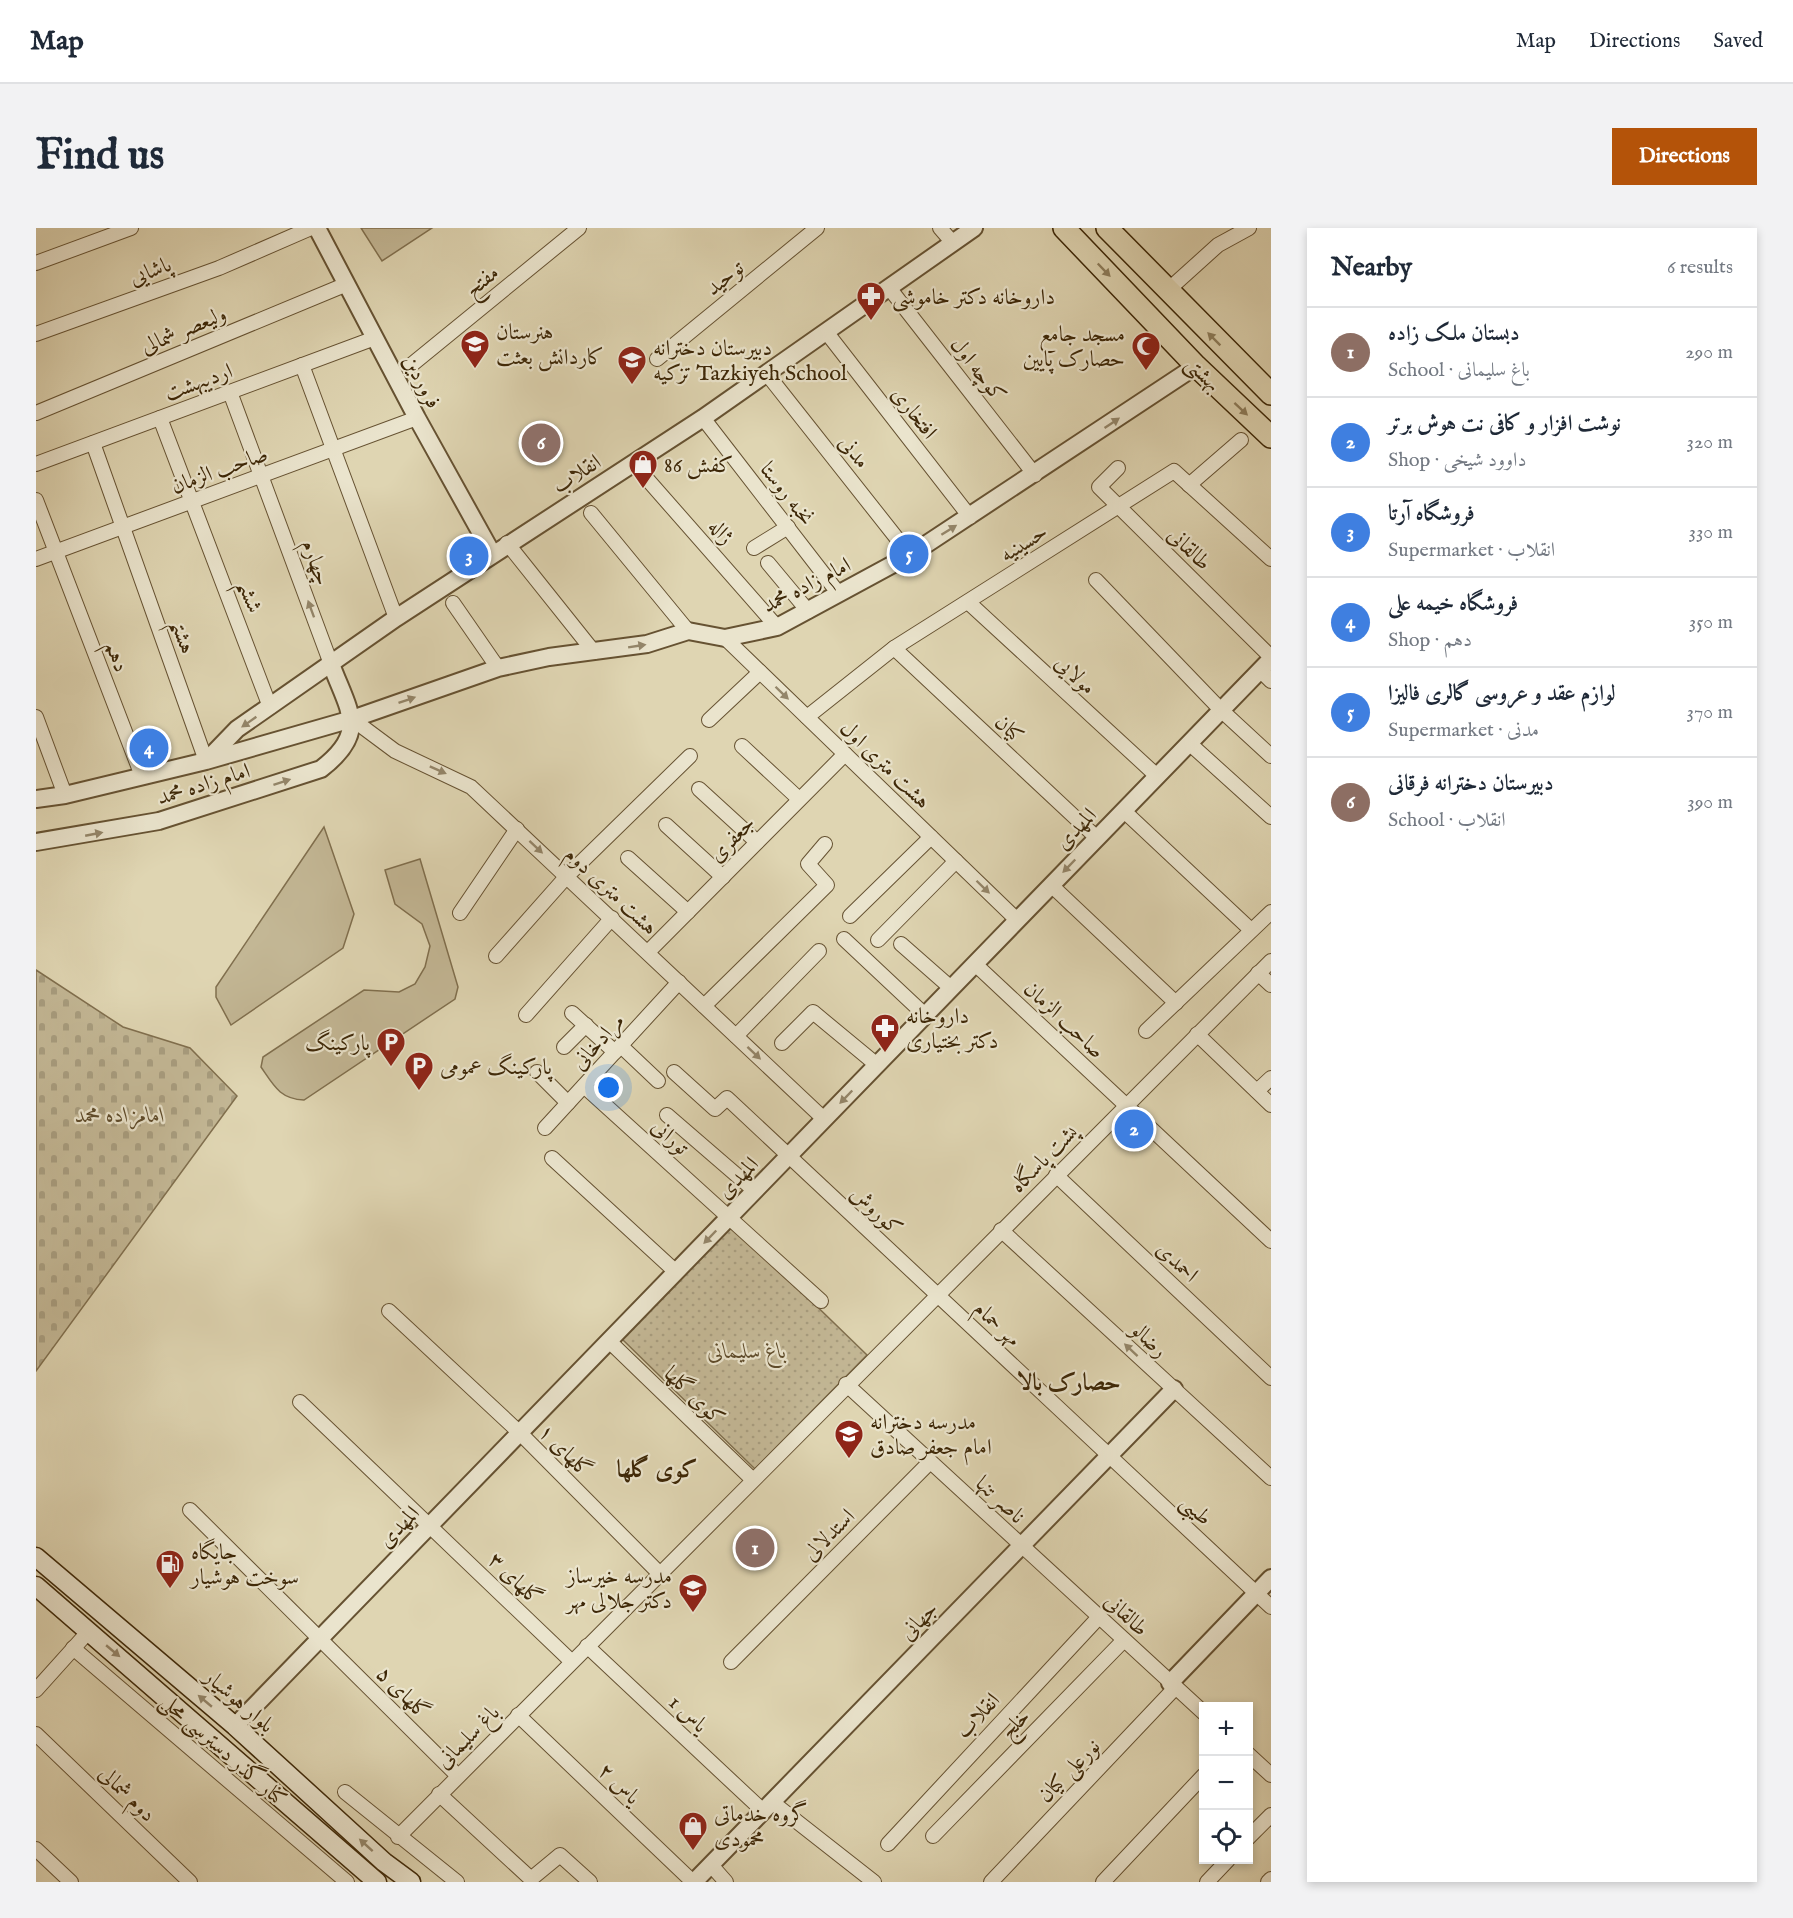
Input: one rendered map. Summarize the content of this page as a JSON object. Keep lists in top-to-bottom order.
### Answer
{
  "streets": {
    "main road": ["بهشتی", "بلوار هوشیار"],
    "street": [
      "پاشایی",
      "توحید",
      "مفتح",
      "ولیعصر شمالی",
      "کوچه اول",
      "اردیبهشت",
      "فروردین",
      "افتخاری",
      "مدنی",
      "صاحب الزمان",
      "انقلاب",
      "نخبه روستا",
      "ژاله",
      "حسینیه",
      "طالقانی",
      "چهارم",
      "امام زاده محمد",
      "ششم",
      "هشتم",
      "دهم",
      "مولایی",
      "کیان",
      "هشت متری اول",
      "المهدی",
      "جعفری",
      "هشت متری دوم",
      "مرادخانی",
      "تورانی",
      "پشت پاسگاه",
      "کوروش",
      "احمدی",
      "مهر حمام",
      "رضالو",
      "کوی گلها",
      "گلهای ۱",
      "ناصر تنها",
      "طیبی",
      "استدلالی",
      "گلهای ۳",
      "جهانی",
      "گلهای ۵",
      "یاس 1",
      "خلج",
      "باغ سلیمانی",
      "کنار گذر دسترسی محلی",
      "نورعلی کیان",
      "یاس ۲",
      "دوم شمالی"
    ]
  },
  "crossings": [
    ["ولیعصر شمالی", "فروردین"],
    ["کوچه اول", "انقلاب"],
    ["کوچه اول", "امام زاده محمد"],
    ["بهشتی", "امام زاده محمد"],
    ["اردیبهشت", "فروردین"],
    ["اردیبهشت", "چهارم"],
    ["اردیبهشت", "ششم"],
    ["اردیبهشت", "هشتم"],
    ["فروردین", "صاحب الزمان"],
    ["فروردین", "انقلاب"],
    ["افتخاری", "انقلاب"],
    ["افتخاری", "امام زاده محمد"],
    ["مدنی", "انقلاب"],
    ["مدنی", "امام زاده محمد"],
    ["صاحب الزمان", "چهارم"],
    ["صاحب الزمان", "ششم"],
    ["صاحب الزمان", "هشتم"],
    ["صاحب الزمان", "دهم"],
    ["صاحب الزمان", "المهدی"],
    ["صاحب الزمان", "پشت پاسگاه"],
    ["انقلاب", "نخبه روستا"],
    ["انقلاب", "ژاله"],
    ["انقلاب", "طالقانی"],
    ["انقلاب", "چهارم"],
    ["انقلاب", "امام زاده محمد"],
    ["انقلاب", "ششم"],
    ["انقلاب", "هشتم"],
    ["نخبه روستا", "امام زاده محمد"],
    ["ژاله", "امام زاده محمد"],
    ["حسینیه", "طالقانی"],
    ["حسینیه", "مولایی"],
    ["حسینیه", "کیان"],
    ["حسینیه", "هشت متری اول"],
    ["طالقانی", "المهدی"],
    ["طالقانی", "ناصر تنها"],
    ["طالقانی", "جهانی"],
    ["طالقانی", "خلج"],
    ["طالقانی", "نورعلی کیان"],
    ["امام زاده محمد", "هشتم"],
    ["امام زاده محمد", "دهم"],
    ["امام زاده محمد", "هشت متری اول"],
    ["امام زاده محمد", "هشت متری دوم"],
    ["مولایی", "المهدی"],
    ["کیان", "المهدی"],
    ["هشت متری اول", "المهدی"],
    ["هشت متری اول", "جعفری"],
    ["المهدی", "هشت متری دوم"],
    ["المهدی", "تورانی"],
    ["المهدی", "کوروش"],
    ["المهدی", "کوی گلها"],
    ["المهدی", "گلهای ۱"],
    ["المهدی", "گلهای ۳"],
    ["المهدی", "گلهای ۵"],
    ["المهدی", "بلوار هوشیار"],
    ["جعفری", "هشت متری دوم"],
    ["هشت متری دوم", "مرادخانی"],
    ["مرادخانی", "تورانی"],
    ["پشت پاسگاه", "کوروش"],
    ["پشت پاسگاه", "احمدی"],
    ["پشت پاسگاه", "مهر حمام"],
    ["پشت پاسگاه", "رضالو"],
    ["پشت پاسگاه", "ناصر تنها"],
    ["پشت پاسگاه", "باغ سلیمانی"],
    ["کوروش", "مهر حمام"],
    ["مهر حمام", "طیبی"],
    ["مهر حمام", "جهانی"],
    ["رضالو", "جهانی"],
    ["کوی گلها", "باغ سلیمانی"],
    ["گلهای ۱", "باغ سلیمانی"],
    ["ناصر تنها", "استدلالی"],
    ["ناصر تنها", "جهانی"],
    ["ناصر تنها", "باغ سلیمانی"],
    ["طیبی", "جهانی"],
    ["گلهای ۳", "باغ سلیمانی"],
    ["جهانی", "یاس 1"],
    ["جهانی", "یاس ۲"],
    ["گلهای ۵", "باغ سلیمانی"],
    ["یاس 1", "باغ سلیمانی"],
    ["باغ سلیمانی", "یاس ۲"]
  ],
  "one_way": ["رضالو"],
  "districts": ["حصارک بالا", "کوی گلها"],
  "parks": ["امامزاده محمد", "باغ سلیمانی"],
  "places": {
    "pharmacy": ["داروخانه دکتر خاموشی", "داروخانه دکتر بختیاری"],
    "school or university": [
      "هنرستان کاردانش بعثت",
      "دبیرستان دخترانه تزكيه Tazkiyeh School",
      "مدرسه دخترانه امام جعفر صادق",
      "مدرسه خیرساز دکتر جلالی مهر"
    ],
    "mosque": ["مسجد جامع حصارک پایین"],
    "shop": ["کفش 86", "گروه خدماتی محمودی"],
    "parking": ["پارکینگ", "پارکینگ عمومی"],
    "fuel station": ["جایگاه سوخت هوشیار"]
  },
  "page": {
    "header": "Map",
    "nav": ["Map", "Directions", "Saved"],
    "buttons": "Directions",
    "title": "Find us",
    "heading": ["Nearby", "6 results"],
    "list": [
      {
        "mark": "1",
        "name": "دبستان ملک زاده",
        "note": "School · باغ سلیمانی",
        "value": "290 m"
      },
      {
        "mark": "2",
        "name": "نوشت افزار و کافی نت هوش برتر",
        "note": "Shop · داوود شیخی",
        "value": "320 m"
      },
      {
        "mark": "3",
        "name": "فروشگاه آرتا",
        "note": "Supermarket · انقلاب",
        "value": "330 m"
      },
      {
        "mark": "4",
        "name": "فروشگاه خیمه علی",
        "note": "Shop · دهم",
        "value": "350 m"
      },
      {
        "mark": "5",
        "name": "لوازم عقد و عروسی گالری فالیزا",
        "note": "Supermarket · مدنی",
        "value": "370 m"
      },
      {
        "mark": "6",
        "name": "دبیرستان دخترانه فرقانی",
        "note": "School · انقلاب",
        "value": "390 m"
      }
    ],
    "pins": [
      "6",
      "5",
      "3",
      "4",
      "2",
      "1"
    ],
    "map_buttons": ["+", "−"]
  }
}
